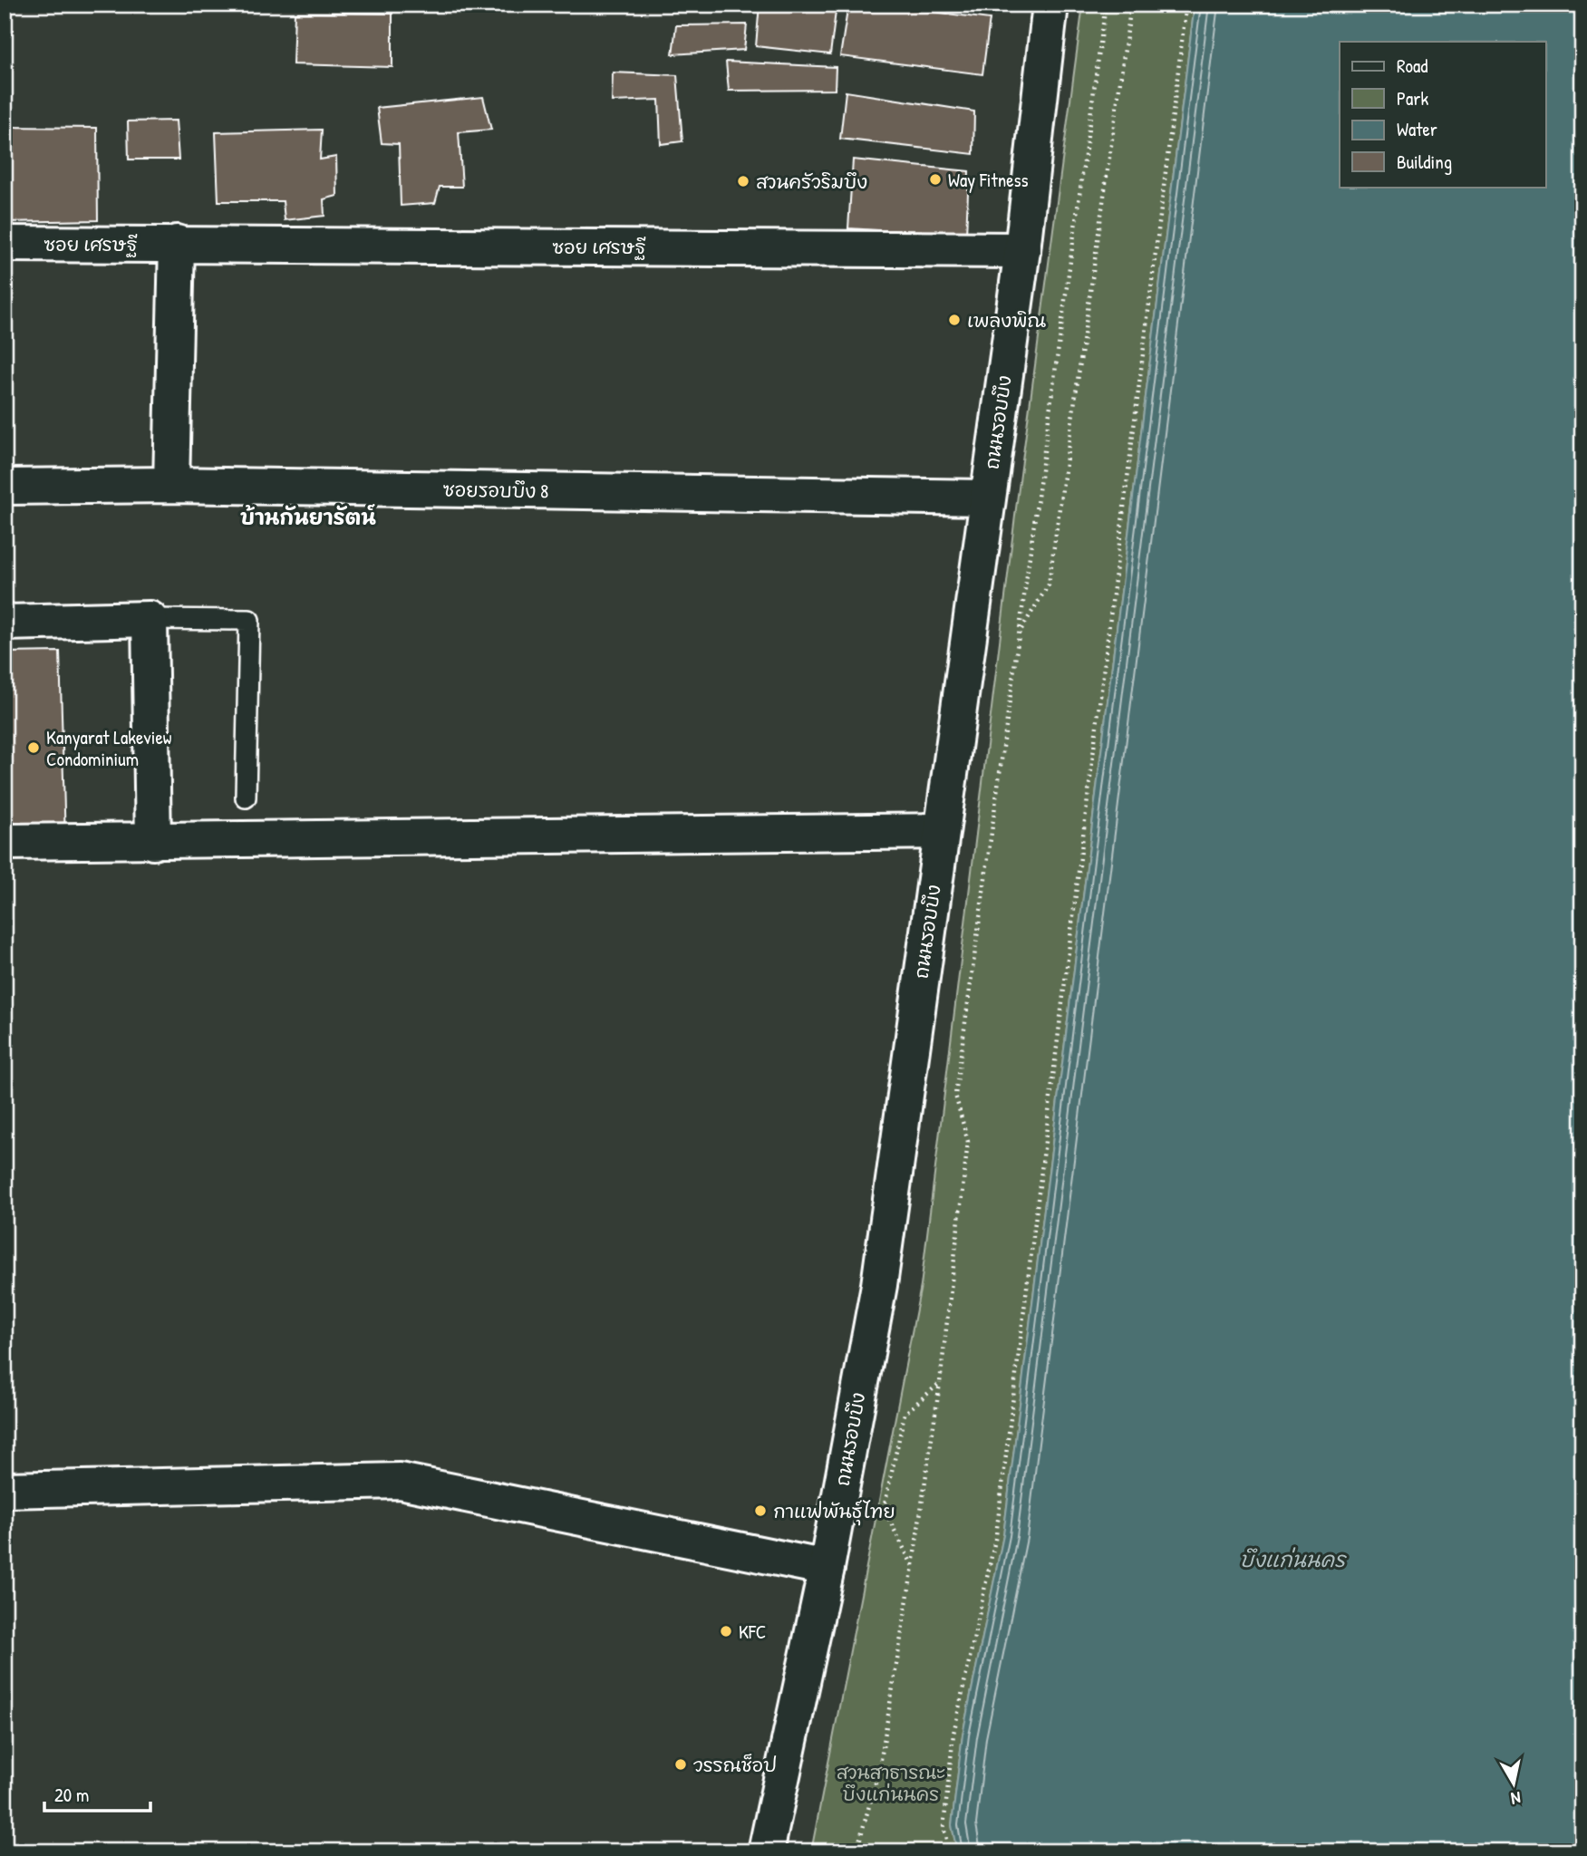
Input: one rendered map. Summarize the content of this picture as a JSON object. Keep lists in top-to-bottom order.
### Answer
{
  "streets": {
    "street": ["ซอย เศรษฐี", "ถนนรอบบึง", "ซอยรอบบึง 8"]
  },
  "crossings": [
    ["ซอย เศรษฐี", "ถนนรอบบึง"],
    ["ถนนรอบบึง", "ซอยรอบบึง 8"]
  ],
  "districts": ["บ้านกันยารัตน์"],
  "water": ["บึงแก่นนคร"],
  "parks": ["สวนสาธารณะ บึงแก่นนคร"],
  "places": [
    "Way Fitness",
    "สวนครัวริมบึง",
    "เพลงพิณ",
    "Kanyarat Lakeview Condominium",
    "กาแฟพันธุ์ไทย",
    "KFC",
    "วรรณช็อป"
  ],
  "legend": [
    "Road",
    "Park",
    "Water",
    "Building"
  ],
  "scale_bar": "20 m",
  "north": "bottom"
}
